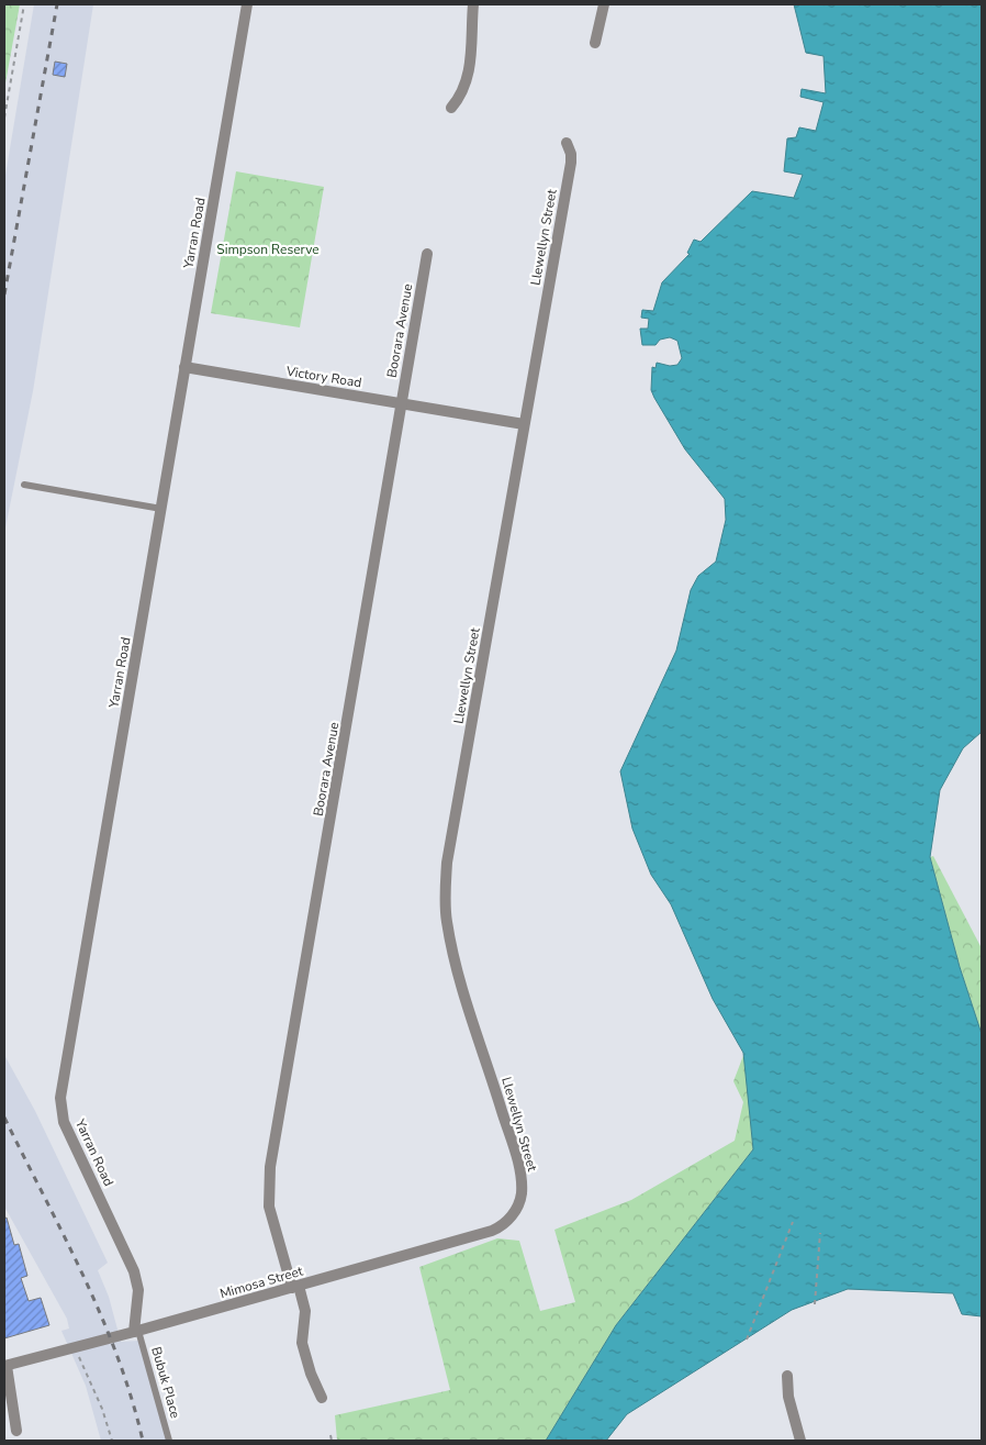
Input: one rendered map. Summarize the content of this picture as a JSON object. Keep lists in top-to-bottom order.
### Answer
{
  "streets": {
    "street": [
      "Yarran Road",
      "Llewellyn Street",
      "Boorara Avenue",
      "Victory Road",
      "Mimosa Street"
    ],
    "lane": ["Bubuk Place"]
  },
  "crossings": [
    ["Yarran Road", "Victory Road"],
    ["Yarran Road", "Mimosa Street"],
    ["Yarran Road", "Bubuk Place"],
    ["Llewellyn Street", "Victory Road"],
    ["Llewellyn Street", "Mimosa Street"],
    ["Boorara Avenue", "Victory Road"],
    ["Boorara Avenue", "Mimosa Street"],
    ["Mimosa Street", "Bubuk Place"]
  ],
  "parks": ["Simpson Reserve"]
}
